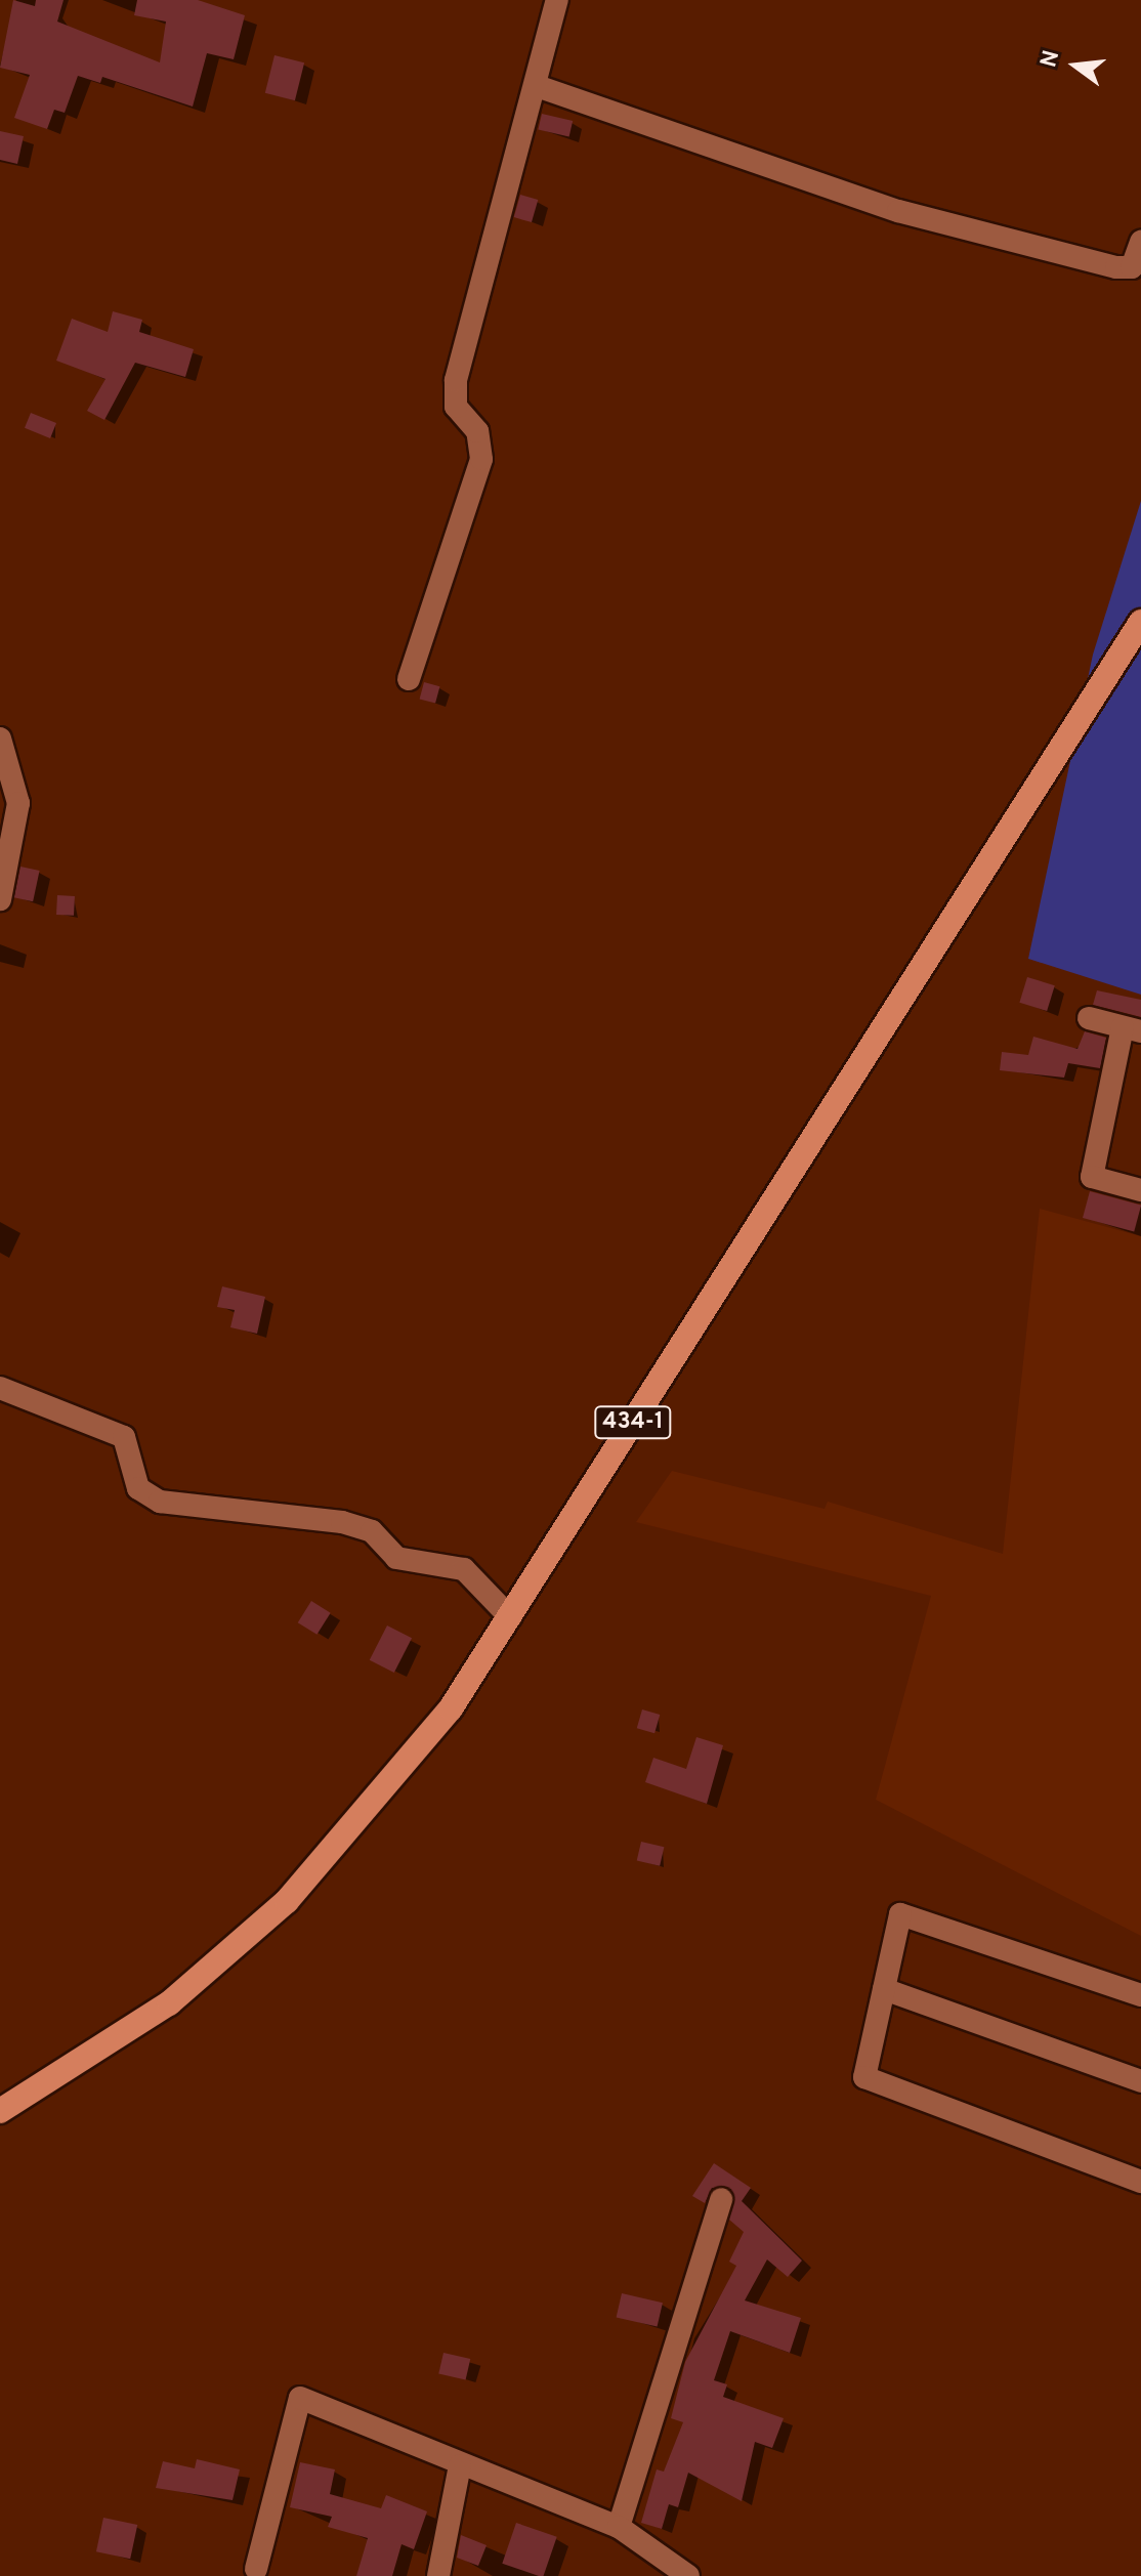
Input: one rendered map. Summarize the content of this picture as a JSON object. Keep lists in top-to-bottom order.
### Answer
{
  "streets": {
    "main road": ["434-1"]
  },
  "north": "left"
}
